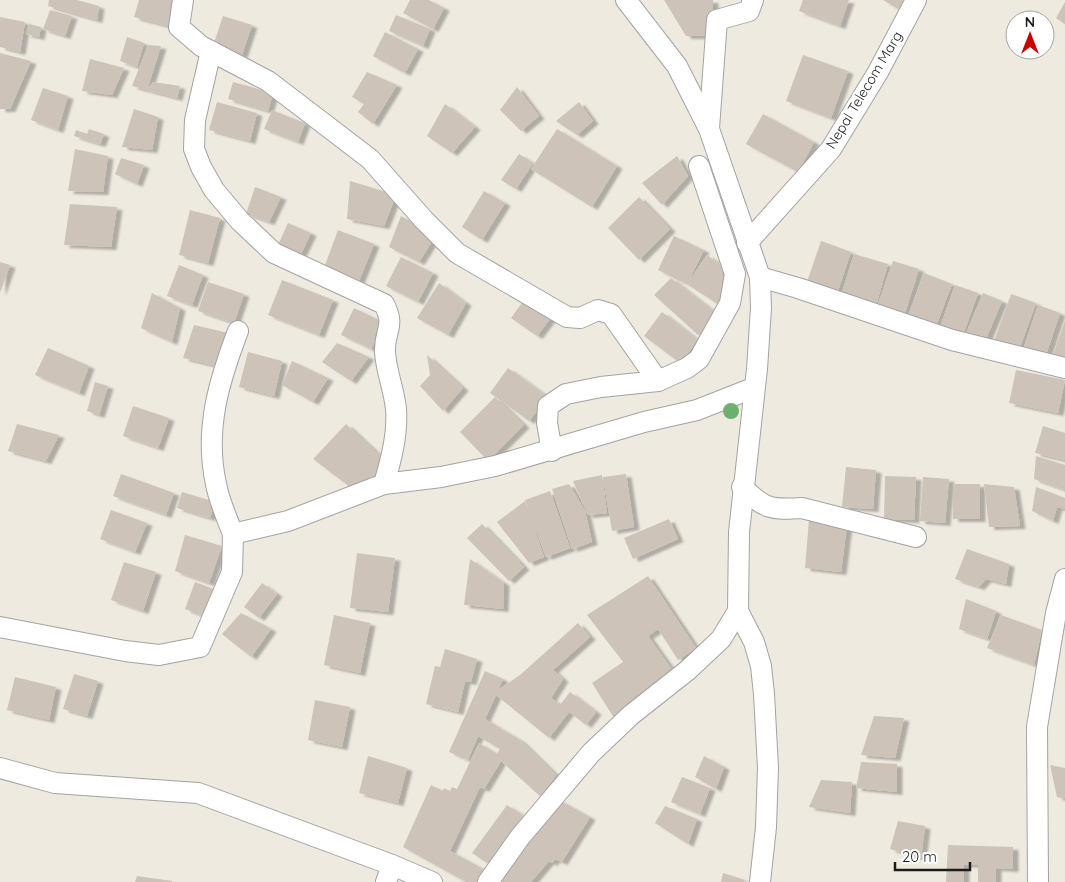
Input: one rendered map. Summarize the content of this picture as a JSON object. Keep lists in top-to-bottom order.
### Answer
{
  "streets": {
    "street": ["Nepal Telecom Marg"]
  },
  "scale_bar": "20 m",
  "north": "top"
}
